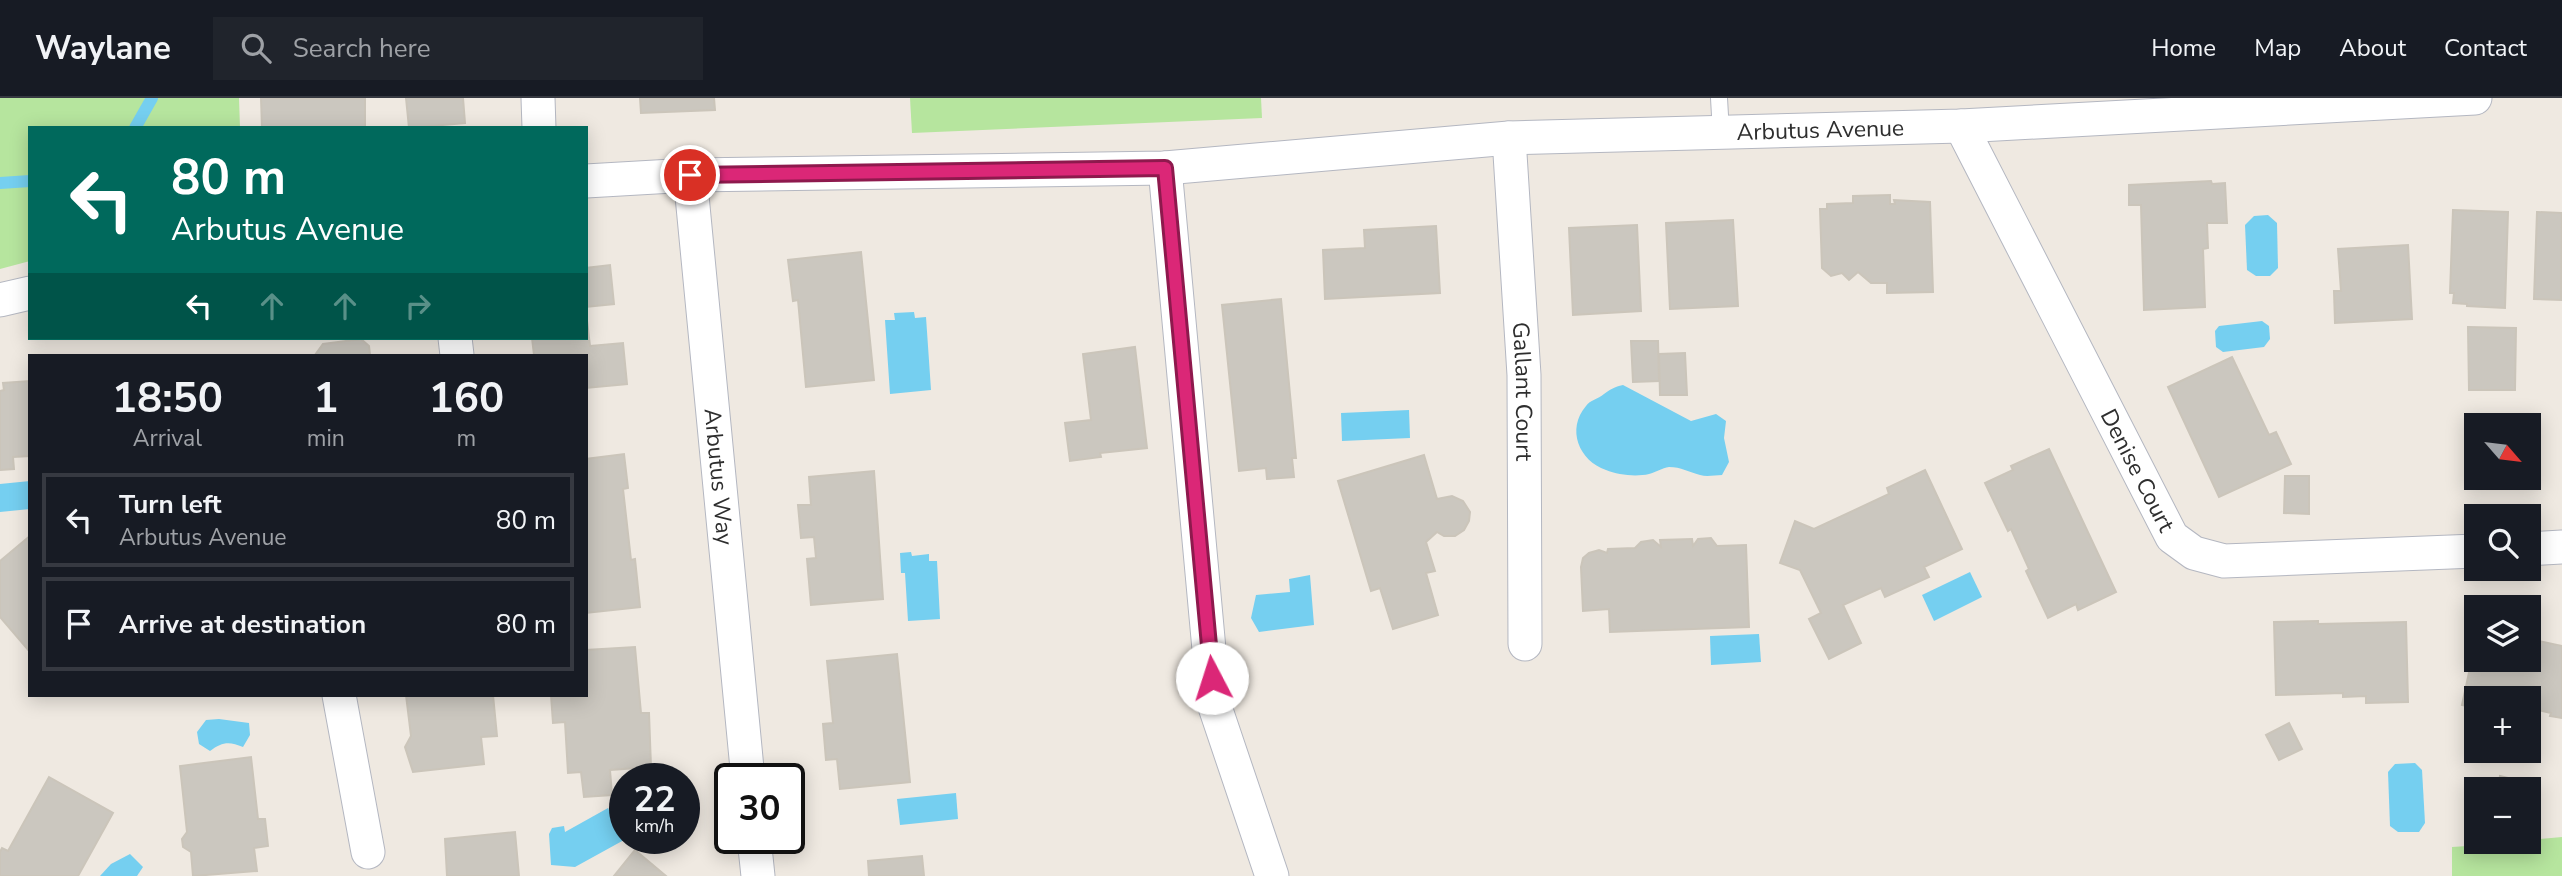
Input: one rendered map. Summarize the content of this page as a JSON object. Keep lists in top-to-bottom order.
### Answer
{
  "streets": {
    "street": [
      "Arbutus Avenue",
      "Gallant Court",
      "Denise Court",
      "Arbutus Way"
    ]
  },
  "crossings": [
    ["Arbutus Avenue", "Gallant Court"],
    ["Arbutus Avenue", "Denise Court"],
    ["Arbutus Avenue", "Arbutus Way"]
  ],
  "north": "bottom right",
  "page": {
    "header": "Waylane",
    "search": "Search here",
    "nav": [
      "Home",
      "Map",
      "About",
      "Contact"
    ],
    "turn": ["80 m", "Arbutus Avenue"],
    "eta": [
      "18:50",
      "Arrival",
      "1",
      "min",
      "160",
      "m"
    ],
    "map_buttons": ["+", "−"],
    "list": [
      {
        "name": "Turn left",
        "note": "Arbutus Avenue",
        "value": "80 m"
      },
      {
        "name": "Arrive at destination",
        "value": "80 m"
      }
    ],
    "speed": "22 km/h",
    "limit": "30"
  }
}
